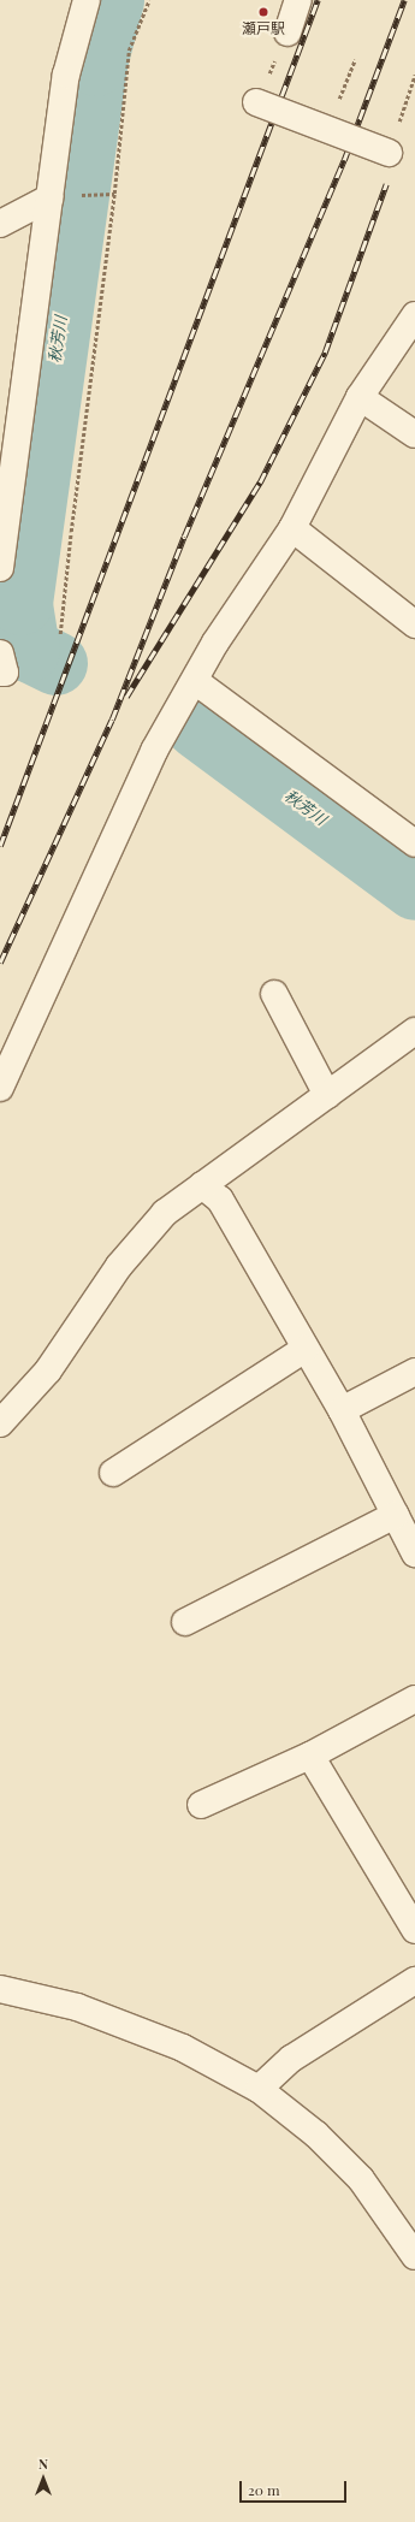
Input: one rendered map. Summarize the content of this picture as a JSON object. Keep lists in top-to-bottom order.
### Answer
{
  "water": ["秋芳川"],
  "places": ["瀬戸駅"],
  "scale_bar": "20 m",
  "north": "top"
}
